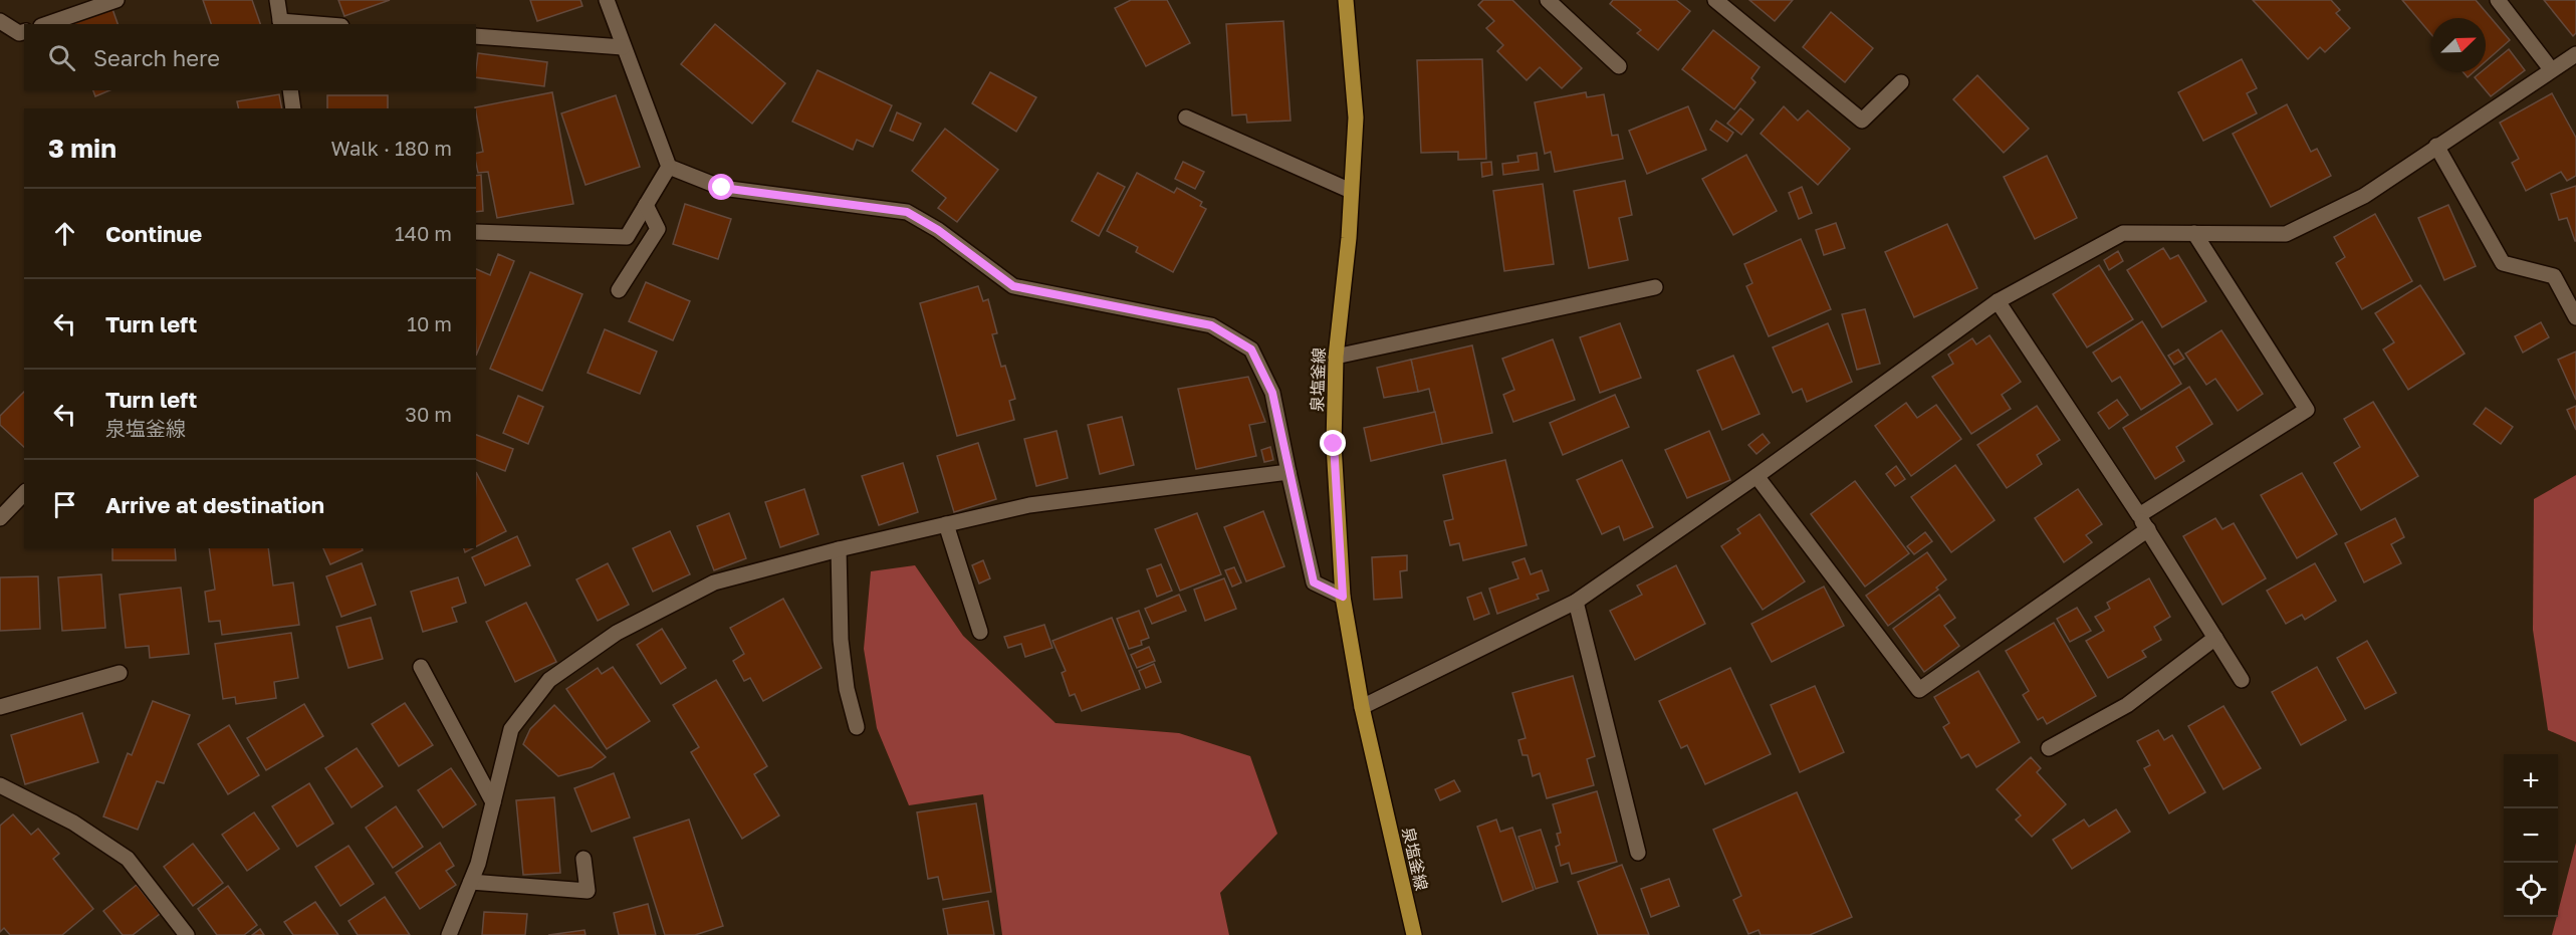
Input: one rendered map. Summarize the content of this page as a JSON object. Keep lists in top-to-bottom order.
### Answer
{
  "streets": {
    "main road": ["泉塩釜線"]
  },
  "north": "top right",
  "page": {
    "search": "Search here",
    "heading": ["3 min", "Walk · 180 m"],
    "list": [
      ["Continue", "140 m"],
      ["Turn left", "10 m"],
      ["Turn left", "泉塩釜線", "30 m"],
      "Arrive at destination"
    ],
    "map_buttons": ["+", "−"]
  }
}
